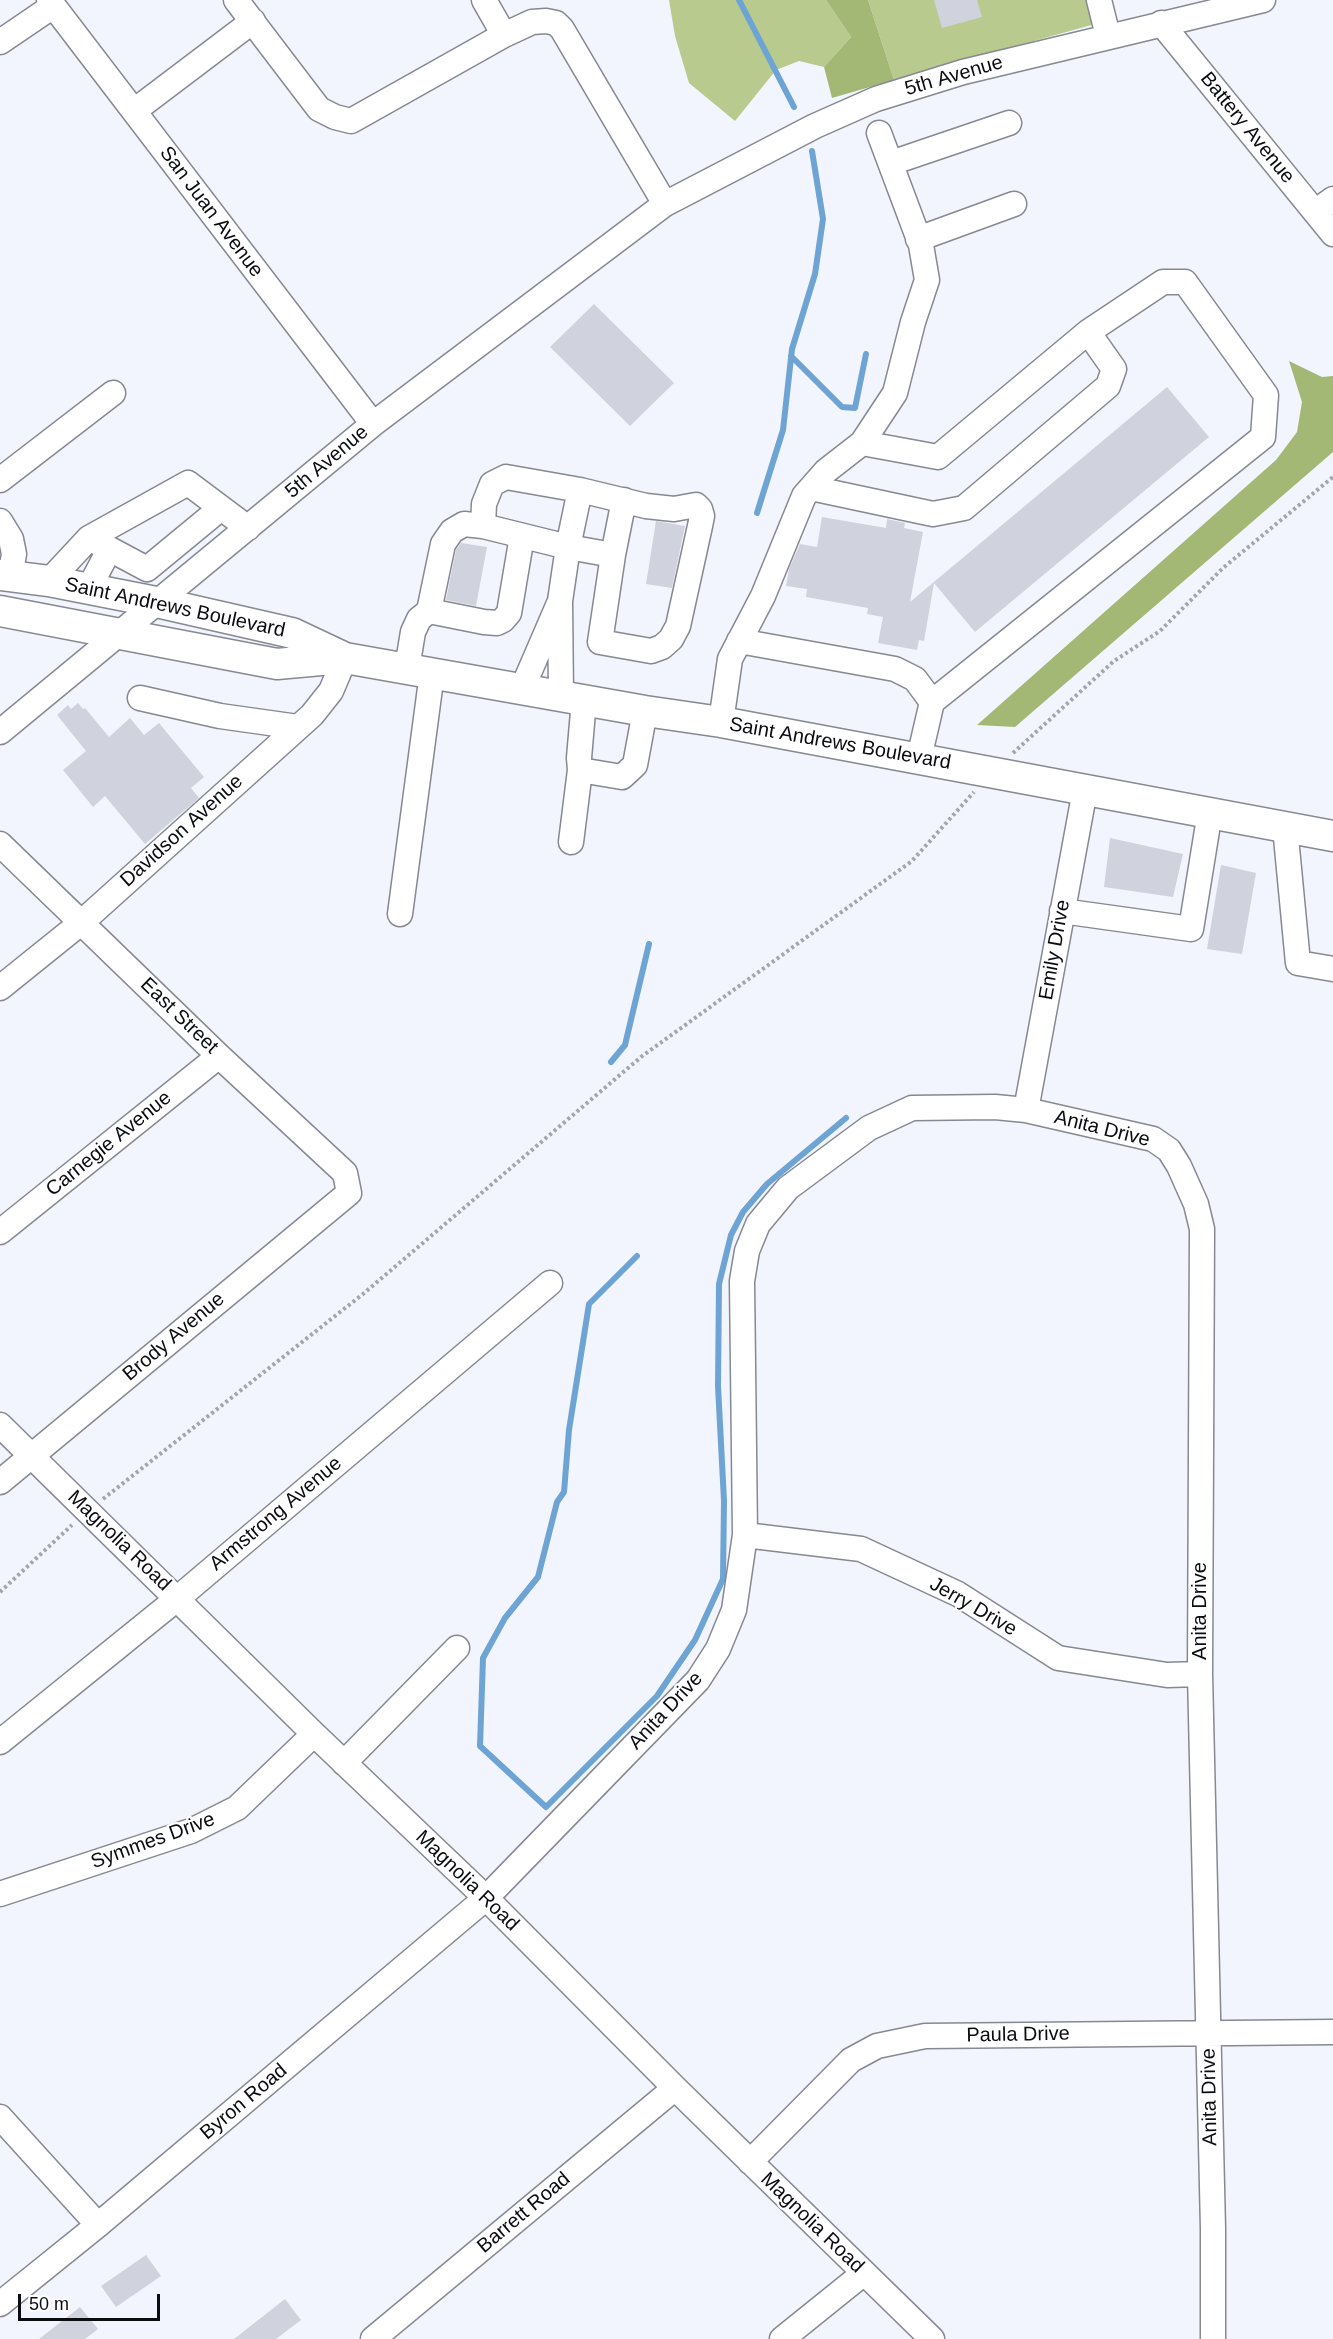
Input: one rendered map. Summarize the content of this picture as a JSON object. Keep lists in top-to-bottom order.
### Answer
{
  "streets": {
    "main road": ["Saint Andrews Boulevard"],
    "street": [
      "5th Avenue",
      "Battery Avenue",
      "San Juan Avenue",
      "Davidson Avenue",
      "Emily Drive",
      "East Street",
      "Anita Drive",
      "Carnegie Avenue",
      "Brody Avenue",
      "Armstrong Avenue",
      "Magnolia Road",
      "Jerry Drive",
      "Symmes Drive",
      "Paula Drive",
      "Byron Road",
      "Barrett Road"
    ]
  },
  "crossings": [
    ["5th Avenue", "Battery Avenue"],
    ["5th Avenue", "San Juan Avenue"],
    ["5th Avenue", "Saint Andrews Boulevard"],
    ["Saint Andrews Boulevard", "Davidson Avenue"],
    ["Saint Andrews Boulevard", "Emily Drive"],
    ["Davidson Avenue", "East Street"],
    ["Emily Drive", "Anita Drive"],
    ["East Street", "Carnegie Avenue"],
    ["East Street", "Brody Avenue"],
    ["Anita Drive", "Magnolia Road"],
    ["Anita Drive", "Jerry Drive"],
    ["Anita Drive", "Paula Drive"],
    ["Anita Drive", "Byron Road"],
    ["Brody Avenue", "Magnolia Road"],
    ["Armstrong Avenue", "Magnolia Road"],
    ["Magnolia Road", "Symmes Drive"],
    ["Magnolia Road", "Paula Drive"],
    ["Magnolia Road", "Byron Road"],
    ["Magnolia Road", "Barrett Road"]
  ],
  "scale_bar": "50 m"
}
